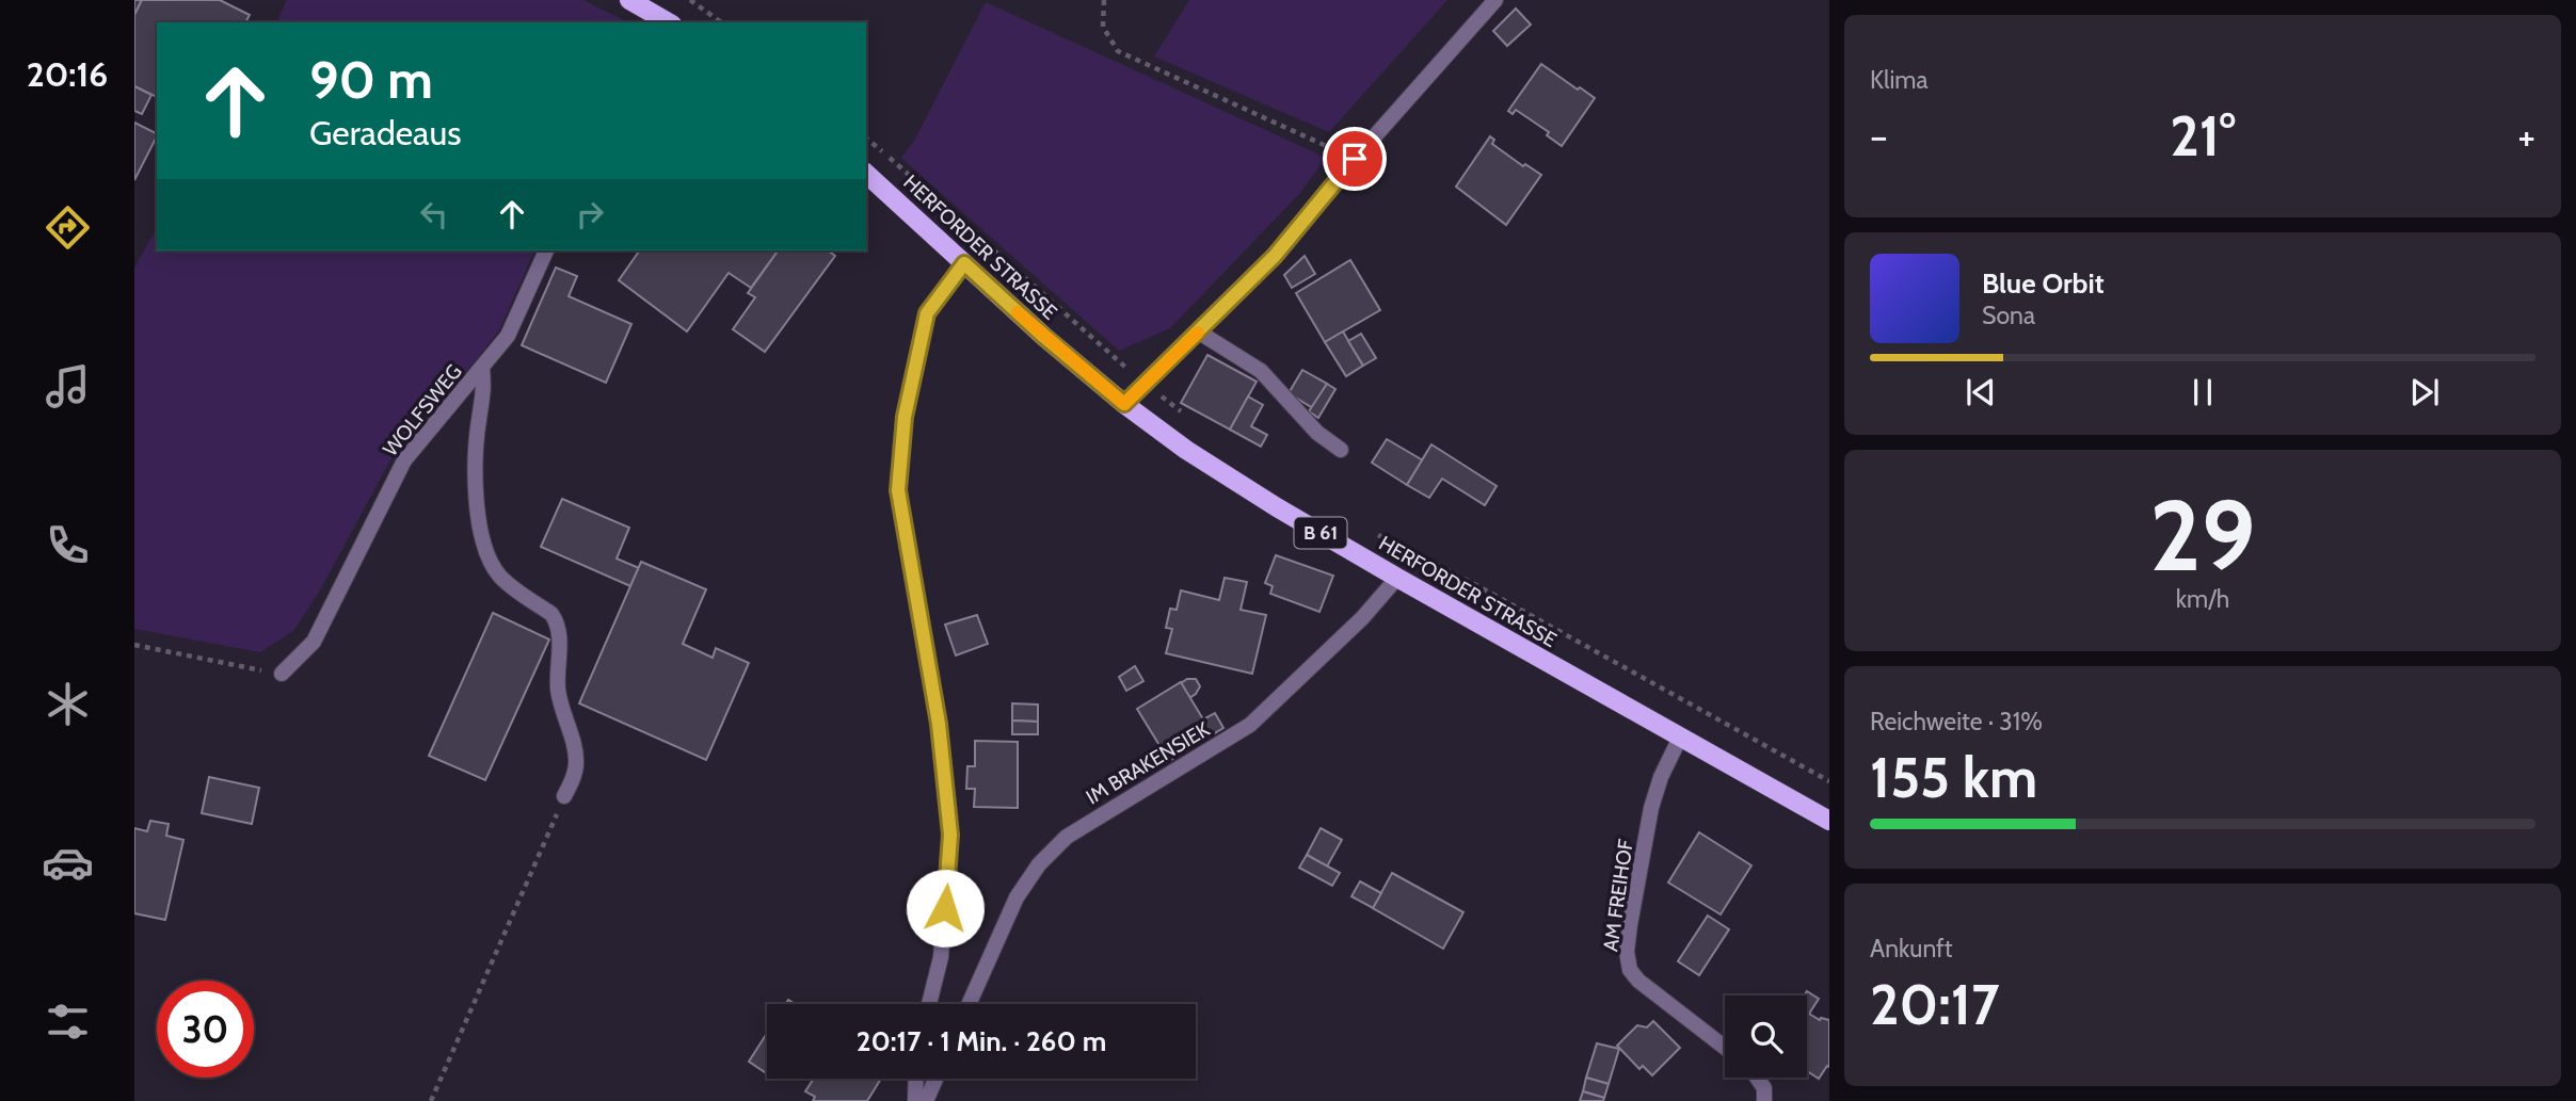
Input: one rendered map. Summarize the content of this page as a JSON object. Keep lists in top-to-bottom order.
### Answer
{
  "streets": {
    "main road": ["HERFORDER STRASSE", "B 61"],
    "street": ["WOLFSWEG", "IM BRAKENSIEK", "AM FREIHOF"]
  },
  "crossings": [
    ["HERFORDER STRASSE", "IM BRAKENSIEK"],
    ["HERFORDER STRASSE", "AM FREIHOF"]
  ],
  "page": {
    "tabs": "20:16",
    "tile": [
      "Klima",
      ["29", "km/h"],
      ["Reichweite · 31%", "155 km"],
      ["Ankunft", "20:17"]
    ],
    "turn": ["90 m", "Geradeaus"],
    "heat": ["−", "21°", "+"],
    "song": ["Blue Orbit", "Sona"],
    "limit": "30",
    "trip": "20:17 · 1 Min. · 260 m"
  }
}
